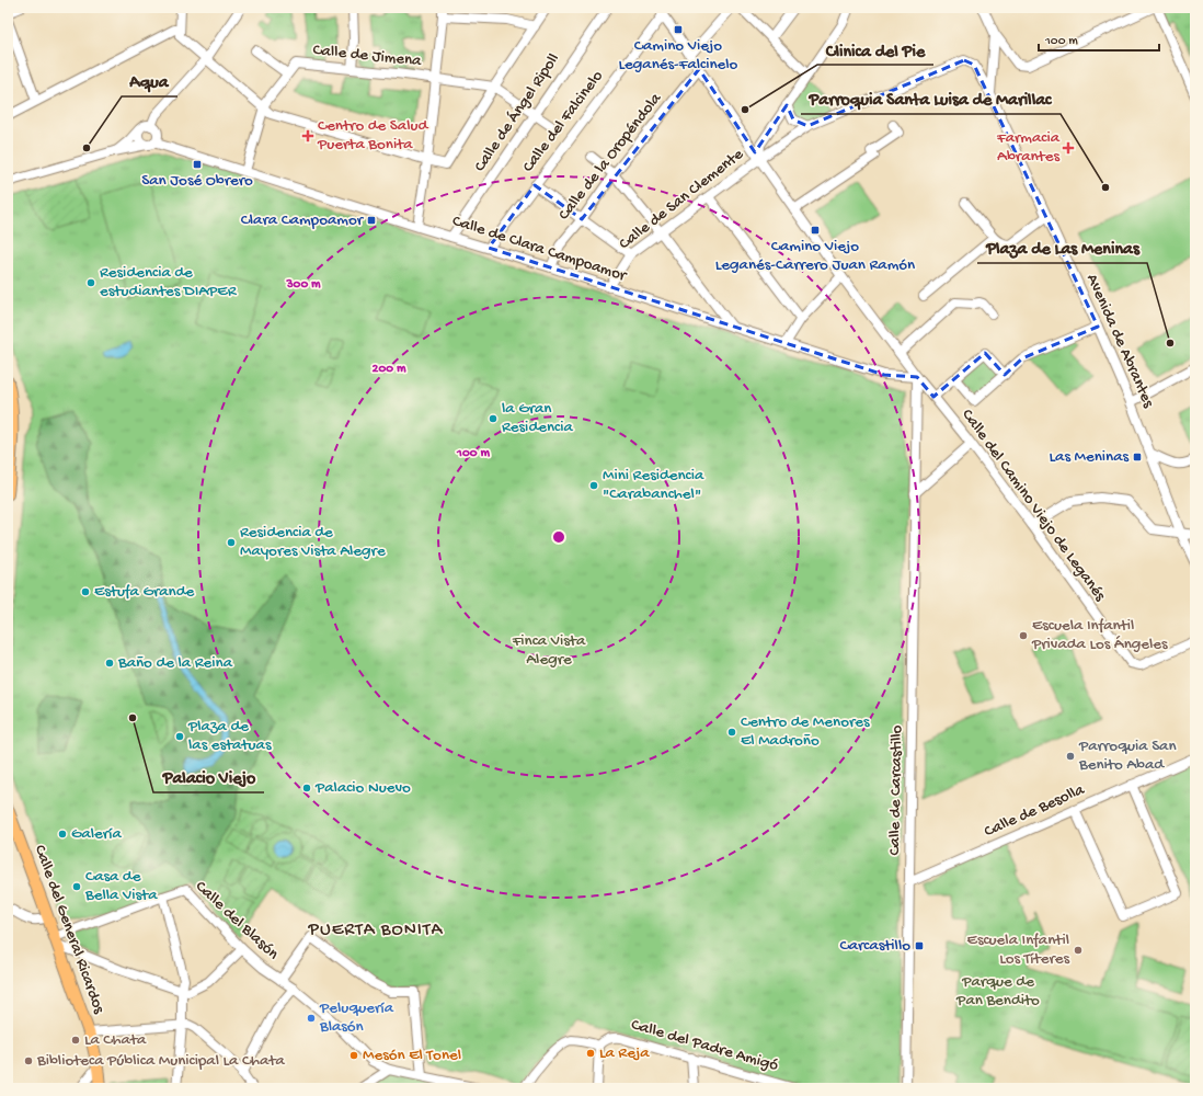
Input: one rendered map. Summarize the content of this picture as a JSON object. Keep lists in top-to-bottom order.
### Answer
{
  "streets": {
    "main road": ["Calle del General Ricardos"],
    "street": [
      "Calle de Jimena",
      "Calle de Ángel Ripoll",
      "Calle del Falcinelo",
      "Calle de la Oropéndola",
      "Calle de San Clemente",
      "Calle de Clara Campoamor",
      "Avenida de Abrantes",
      "Calle del Camino Viejo de Leganés",
      "Calle de Carcastillo",
      "Calle de Besolla",
      "Calle del Blasón",
      "Calle del Padre Amigó"
    ]
  },
  "crossings": [
    ["Calle de Ángel Ripoll", "Calle de Clara Campoamor"],
    ["Calle del Falcinelo", "Calle de Clara Campoamor"],
    ["Calle del Falcinelo", "Calle del Camino Viejo de Leganés"],
    ["Calle de la Oropéndola", "Calle de Clara Campoamor"],
    ["Calle de la Oropéndola", "Calle del Camino Viejo de Leganés"],
    ["Calle de San Clemente", "Calle de Clara Campoamor"],
    ["Calle de San Clemente", "Avenida de Abrantes"],
    ["Calle de San Clemente", "Calle del Camino Viejo de Leganés"],
    ["Calle de Clara Campoamor", "Calle del Camino Viejo de Leganés"],
    ["Calle de Clara Campoamor", "Calle de Carcastillo"],
    ["Calle del Camino Viejo de Leganés", "Calle de Carcastillo"],
    ["Calle de Carcastillo", "Calle de Besolla"],
    ["Calle del Blasón", "Calle del General Ricardos"]
  ],
  "districts": ["PUERTA BONITA"],
  "parks": ["Finca Vista Alegre", "Parque de Pan Bendito"],
  "places": {
    "transit": [
      "Camino Viejo Leganés-Falcinelo",
      "San José Obrero",
      "Clara Campoamor",
      "Camino Viejo Leganés-Carrero Juan Ramón",
      "Las Meninas",
      "Carcastillo"
    ],
    "other": [
      "Clinica del Pie",
      "Aqua",
      "Parroquia Santa Luisa de Marillac",
      "Residencia de estudiantes DIAPER",
      "Plaza de Las Meninas",
      "la Gran Residencia",
      "Mini Residencia \"Carabanchel\"",
      "Residencia de Mayores Vista Alegre",
      "Estufa Grande",
      "Escuela Infantil Privada Los Ángeles",
      "Baño de la Reina",
      "Palacio Viejo",
      "Centro de Menores El Madroño",
      "Plaza de las estatuas",
      "Parroquia San Benito Abad",
      "Palacio Nuevo",
      "Galería",
      "Casa de Bella Vista",
      "Escuela Infantil Los Títeres",
      "Peluquería Blasón",
      "La Chata",
      "La Reja",
      "Mesón El Tonel",
      "Biblioteca Pública Municipal La Chata"
    ],
    "health": ["Centro de Salud Puerta Bonita", "Farmacia Abrantes"]
  },
  "scale_bar": "100 m",
  "rings": ["300 m", "200 m", "100 m"]
}
